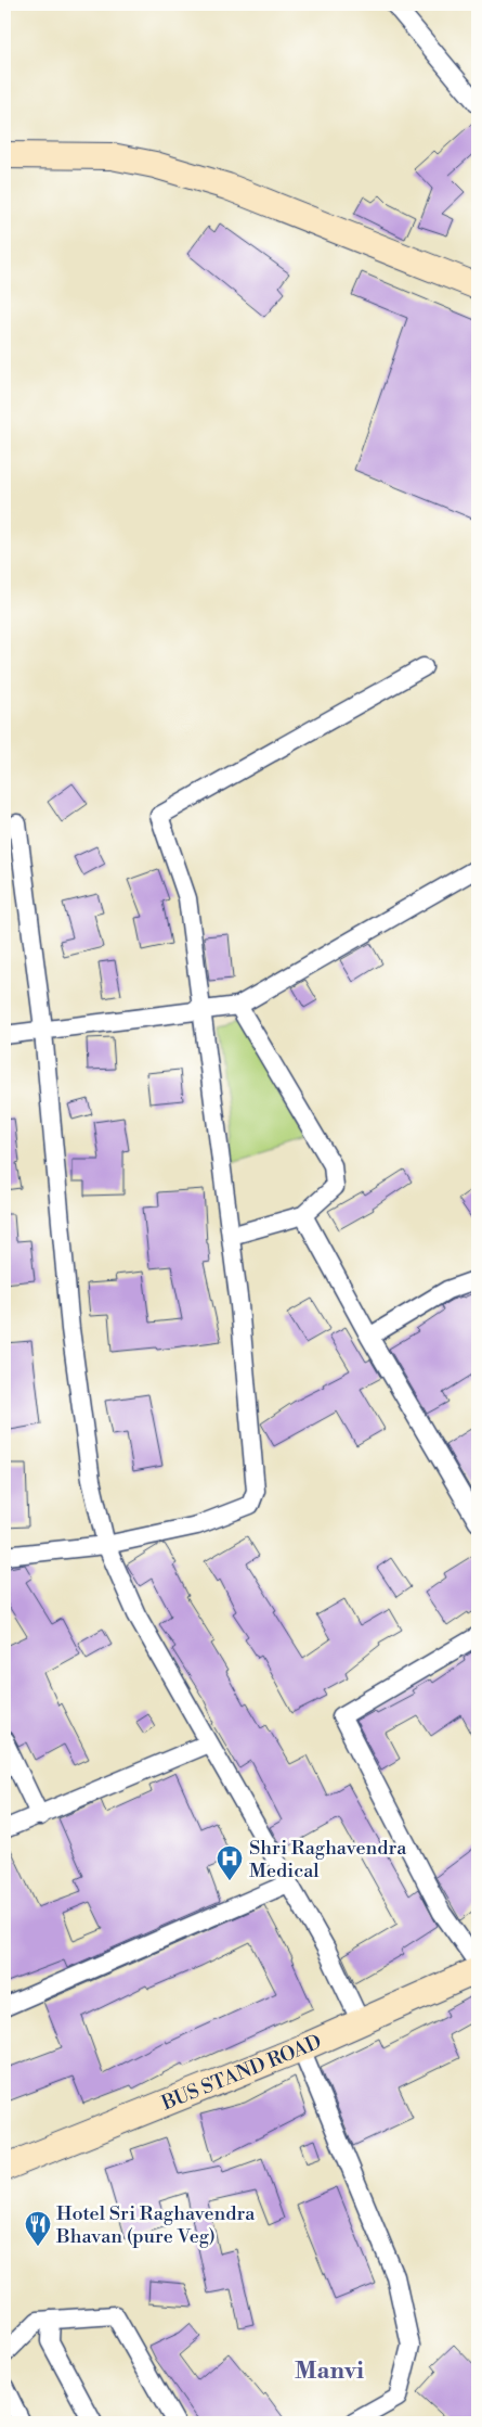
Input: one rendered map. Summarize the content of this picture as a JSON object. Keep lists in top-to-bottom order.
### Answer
{
  "streets": {
    "main road": ["BUS STAND ROAD"]
  },
  "districts": ["Manvi"],
  "places": {
    "hospital": ["Shri Raghavendra Medical"],
    "restaurant": ["Hotel Sri Raghavendra Bhavan (pure Veg)"]
  }
}
